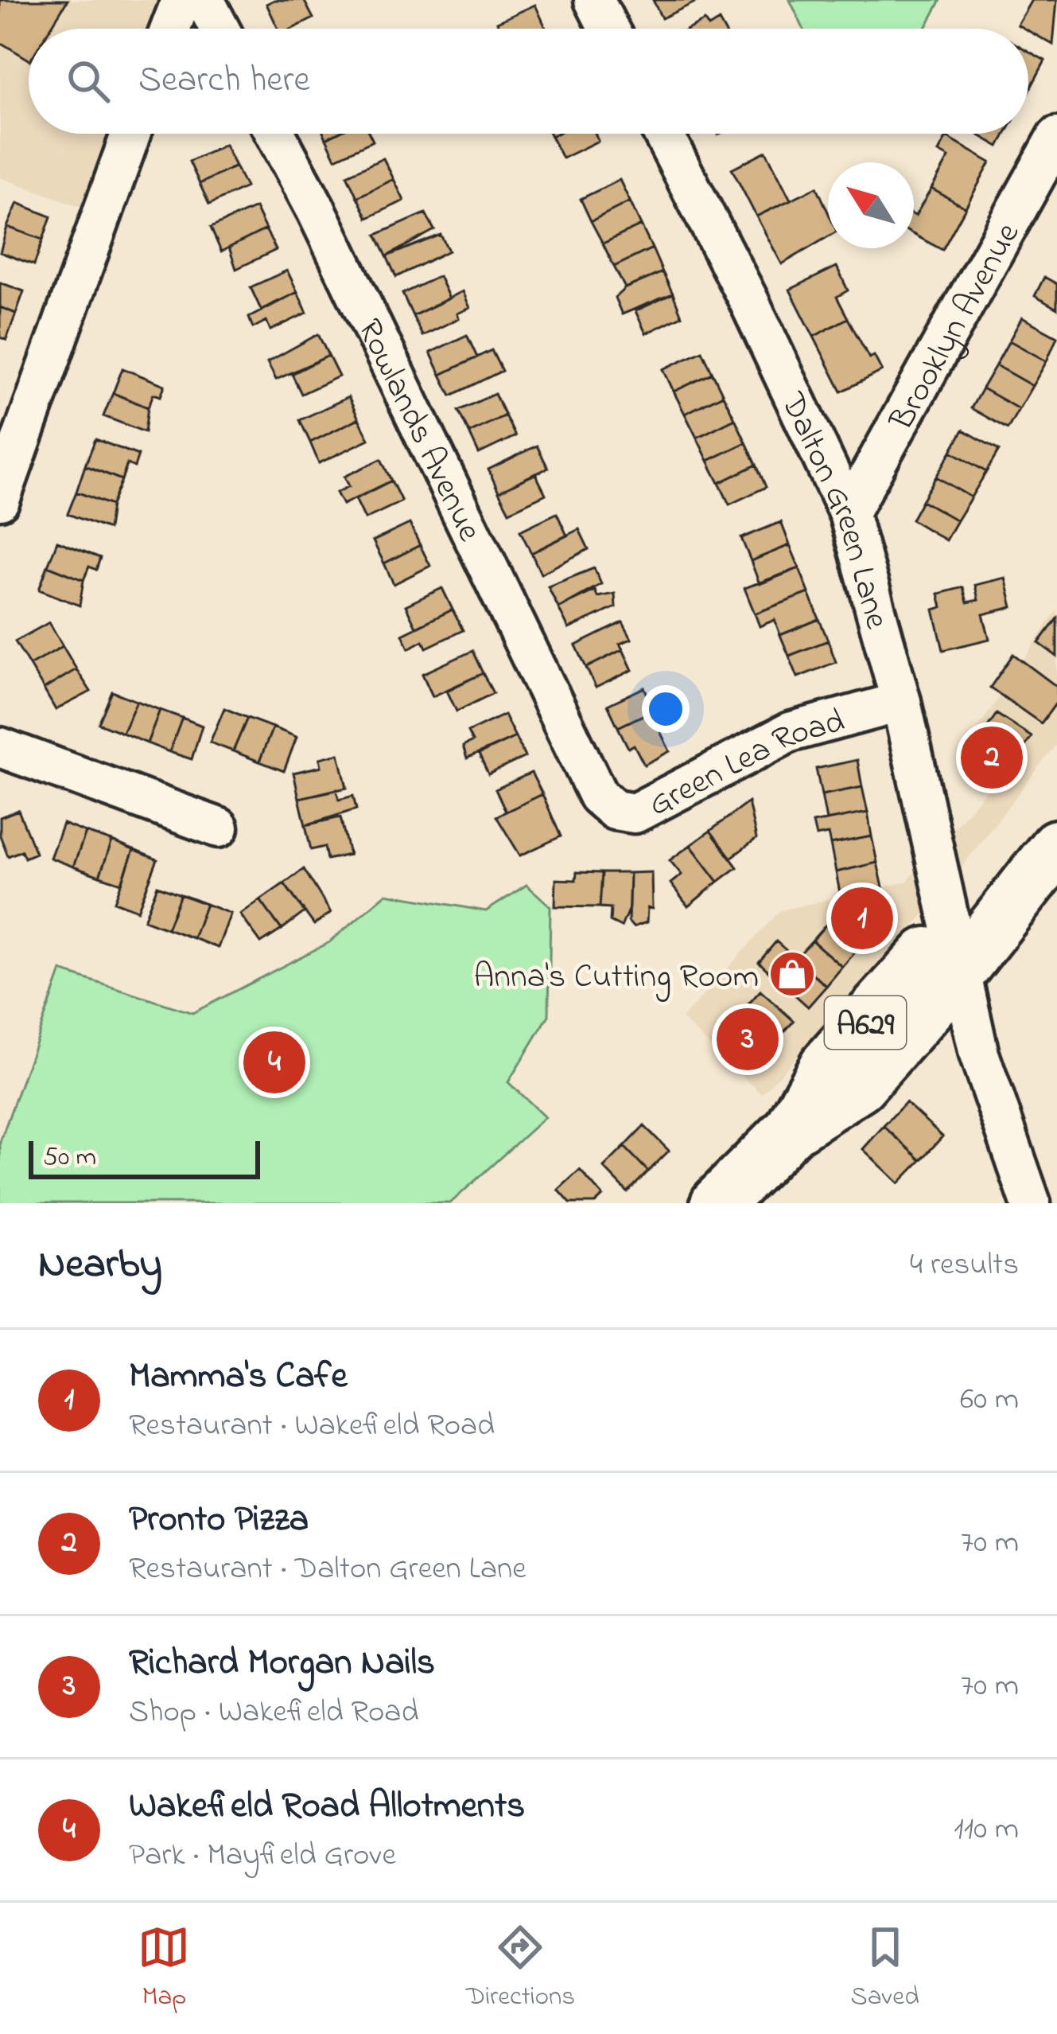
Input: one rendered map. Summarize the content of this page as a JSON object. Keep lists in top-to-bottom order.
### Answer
{
  "streets": {
    "highway": ["A629"],
    "street": [
      "Brooklyn Avenue",
      "Rowlands Avenue",
      "Dalton Green Lane",
      "Green Lea Road"
    ]
  },
  "crossings": [
    ["Brooklyn Avenue", "Dalton Green Lane"],
    ["Rowlands Avenue", "Green Lea Road"],
    ["Dalton Green Lane", "Green Lea Road"],
    ["Dalton Green Lane", "A629"]
  ],
  "places": {
    "shop": ["Anna's Cutting Room"]
  },
  "scale_bar": "50 m",
  "north": "top left",
  "page": {
    "search": "Search here",
    "pins": [
      "2",
      "1",
      "3",
      "4"
    ],
    "scale": "50 m",
    "heading": ["Nearby", "4 results"],
    "list": [
      {
        "mark": "1",
        "name": "Mamma's Cafe",
        "note": "Restaurant · Wakefield Road",
        "value": "60 m"
      },
      {
        "mark": "2",
        "name": "Pronto Pizza",
        "note": "Restaurant · Dalton Green Lane",
        "value": "70 m"
      },
      {
        "mark": "3",
        "name": "Richard Morgan Nails",
        "note": "Shop · Wakefield Road",
        "value": "70 m"
      },
      {
        "mark": "4",
        "name": "Wakefield Road Allotments",
        "note": "Park · Mayfield Grove",
        "value": "110 m"
      }
    ],
    "nav": ["Map", "Directions", "Saved"]
  }
}
